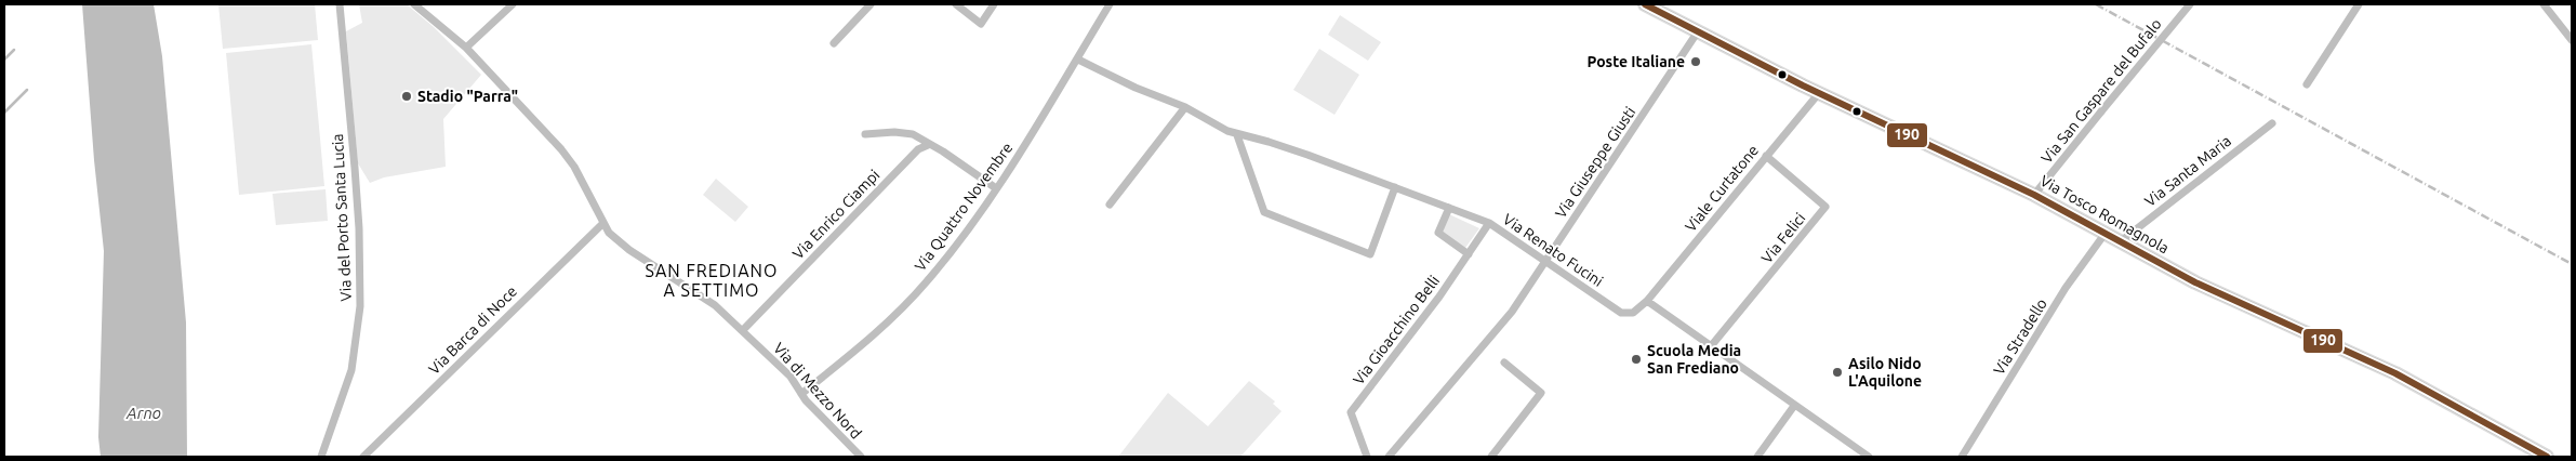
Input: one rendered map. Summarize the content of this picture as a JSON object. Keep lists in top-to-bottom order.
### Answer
{
  "streets": {
    "main road": ["Via Tosco Romagnola"],
    "street": [
      "Via San Gaspare del Bufalo",
      "Via Giuseppe Giusti",
      "Via Santa Maria",
      "Viale Curtatone",
      "Via Quattro Novembre",
      "Via Enrico Ciampi",
      "Via del Porto Santa Lucia",
      "Via Felici",
      "Via Renato Fucini",
      "Via Barca di Noce",
      "Via Gioacchino Belli",
      "Via Stradello",
      "Via di Mezzo Nord"
    ]
  },
  "crossings": [
    ["Via San Gaspare del Bufalo", "Via Tosco Romagnola"],
    ["Via Giuseppe Giusti", "Via Tosco Romagnola"],
    ["Via Giuseppe Giusti", "Via Renato Fucini"],
    ["Via Santa Maria", "Via Tosco Romagnola"],
    ["Viale Curtatone", "Via Tosco Romagnola"],
    ["Viale Curtatone", "Via Felici"],
    ["Viale Curtatone", "Via Renato Fucini"],
    ["Via Quattro Novembre", "Via Renato Fucini"],
    ["Via Quattro Novembre", "Via di Mezzo Nord"],
    ["Via Enrico Ciampi", "Via di Mezzo Nord"],
    ["Via Tosco Romagnola", "Via Stradello"],
    ["Via Renato Fucini", "Via Gioacchino Belli"],
    ["Via Barca di Noce", "Via di Mezzo Nord"]
  ],
  "districts": ["SAN FREDIANO A SETTIMO"],
  "water": ["Arno"],
  "places": [
    "Poste Italiane",
    "Stadio \"Parra\"",
    "Scuola Media San Frediano",
    "Asilo Nido L'Aquilone"
  ],
  "lines": ["transit line 190"]
}
